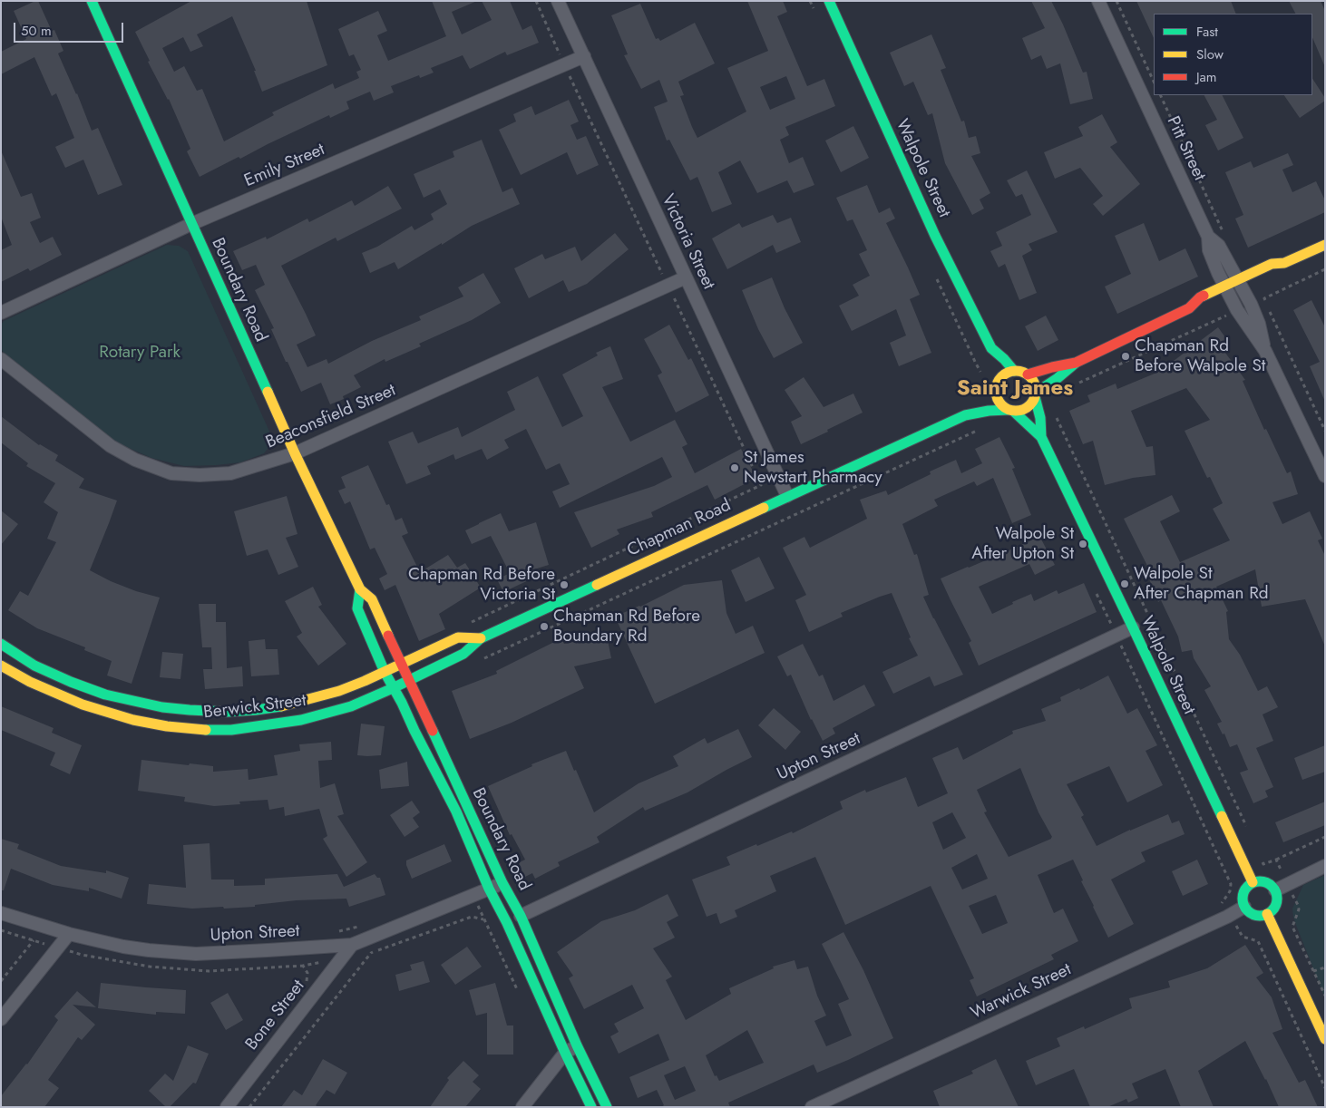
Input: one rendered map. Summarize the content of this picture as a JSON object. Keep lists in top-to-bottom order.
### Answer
{
  "streets": {
    "street": [
      "Pitt Street",
      "Emily Street",
      "Walpole Street",
      "Victoria Street",
      "Boundary Road",
      "Beaconsfield Street",
      "Chapman Road",
      "Berwick Street",
      "Upton Street",
      "Warwick Street",
      "Bone Street"
    ]
  },
  "crossings": [
    ["Emily Street", "Victoria Street"],
    ["Emily Street", "Boundary Road"],
    ["Walpole Street", "Chapman Road"],
    ["Walpole Street", "Upton Street"],
    ["Walpole Street", "Warwick Street"],
    ["Victoria Street", "Beaconsfield Street"],
    ["Victoria Street", "Chapman Road"],
    ["Boundary Road", "Beaconsfield Street"],
    ["Boundary Road", "Chapman Road"],
    ["Boundary Road", "Berwick Street"],
    ["Boundary Road", "Upton Street"],
    ["Chapman Road", "Berwick Street"],
    ["Upton Street", "Bone Street"]
  ],
  "districts": ["Saint James"],
  "parks": ["Rotary Park"],
  "places": [
    "Chapman Rd Before Walpole St",
    "St James Newstart Pharmacy",
    "Walpole St After Upton St",
    "Walpole St After Chapman Rd",
    "Chapman Rd Before Victoria St",
    "Chapman Rd Before Boundary Rd"
  ],
  "legend": ["Fast", "Slow", "Jam"],
  "scale_bar": "50 m"
}
